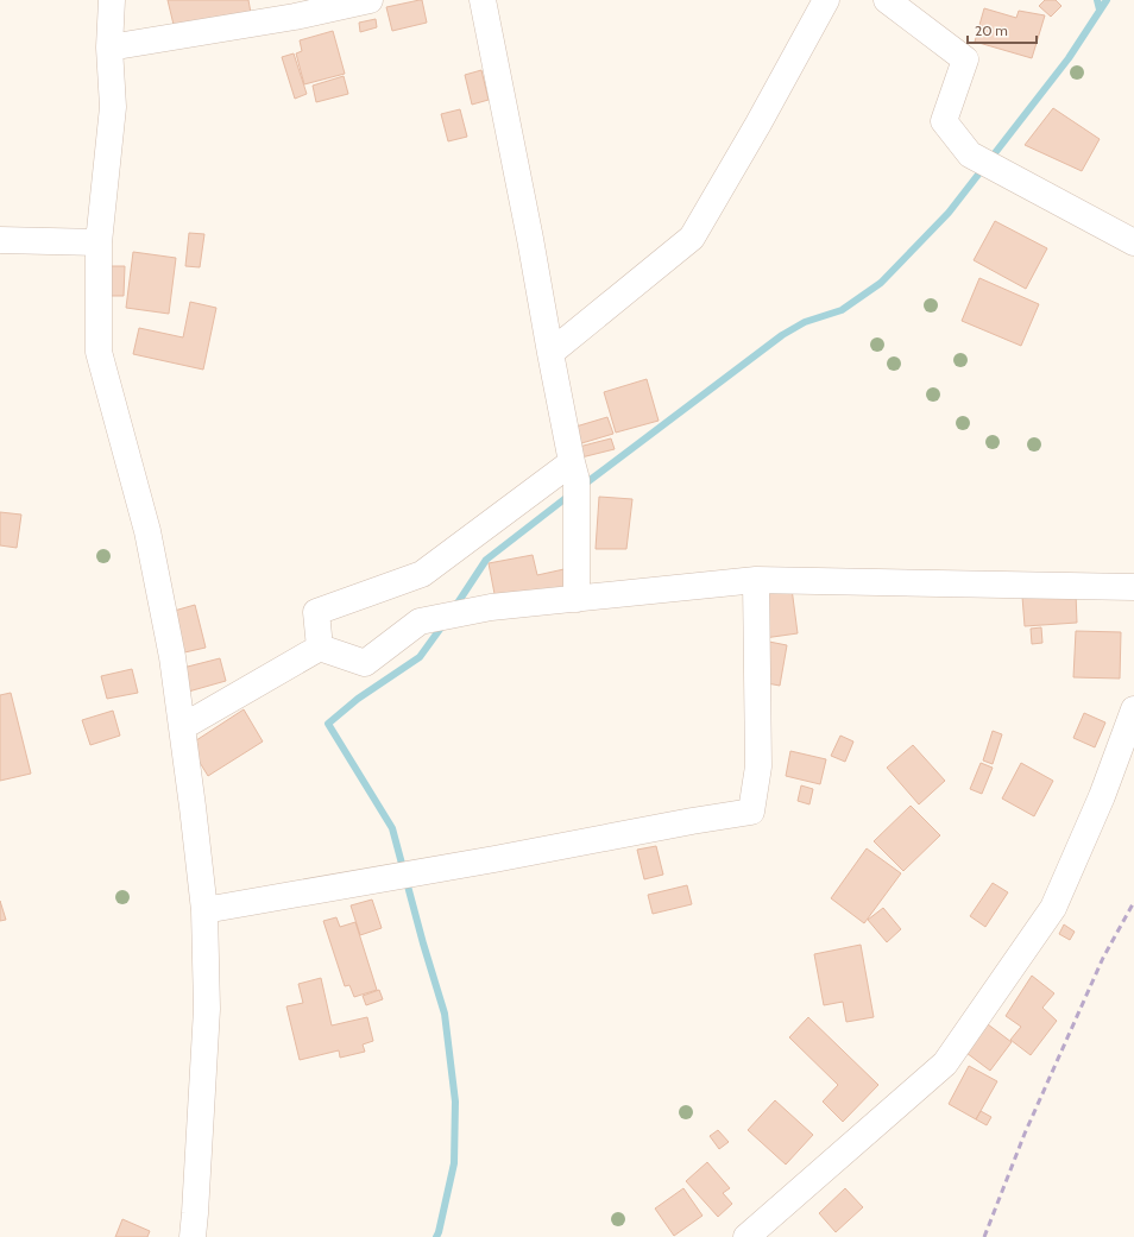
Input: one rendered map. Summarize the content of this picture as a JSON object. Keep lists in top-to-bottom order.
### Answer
{
  "scale_bar": "20 m"
}
